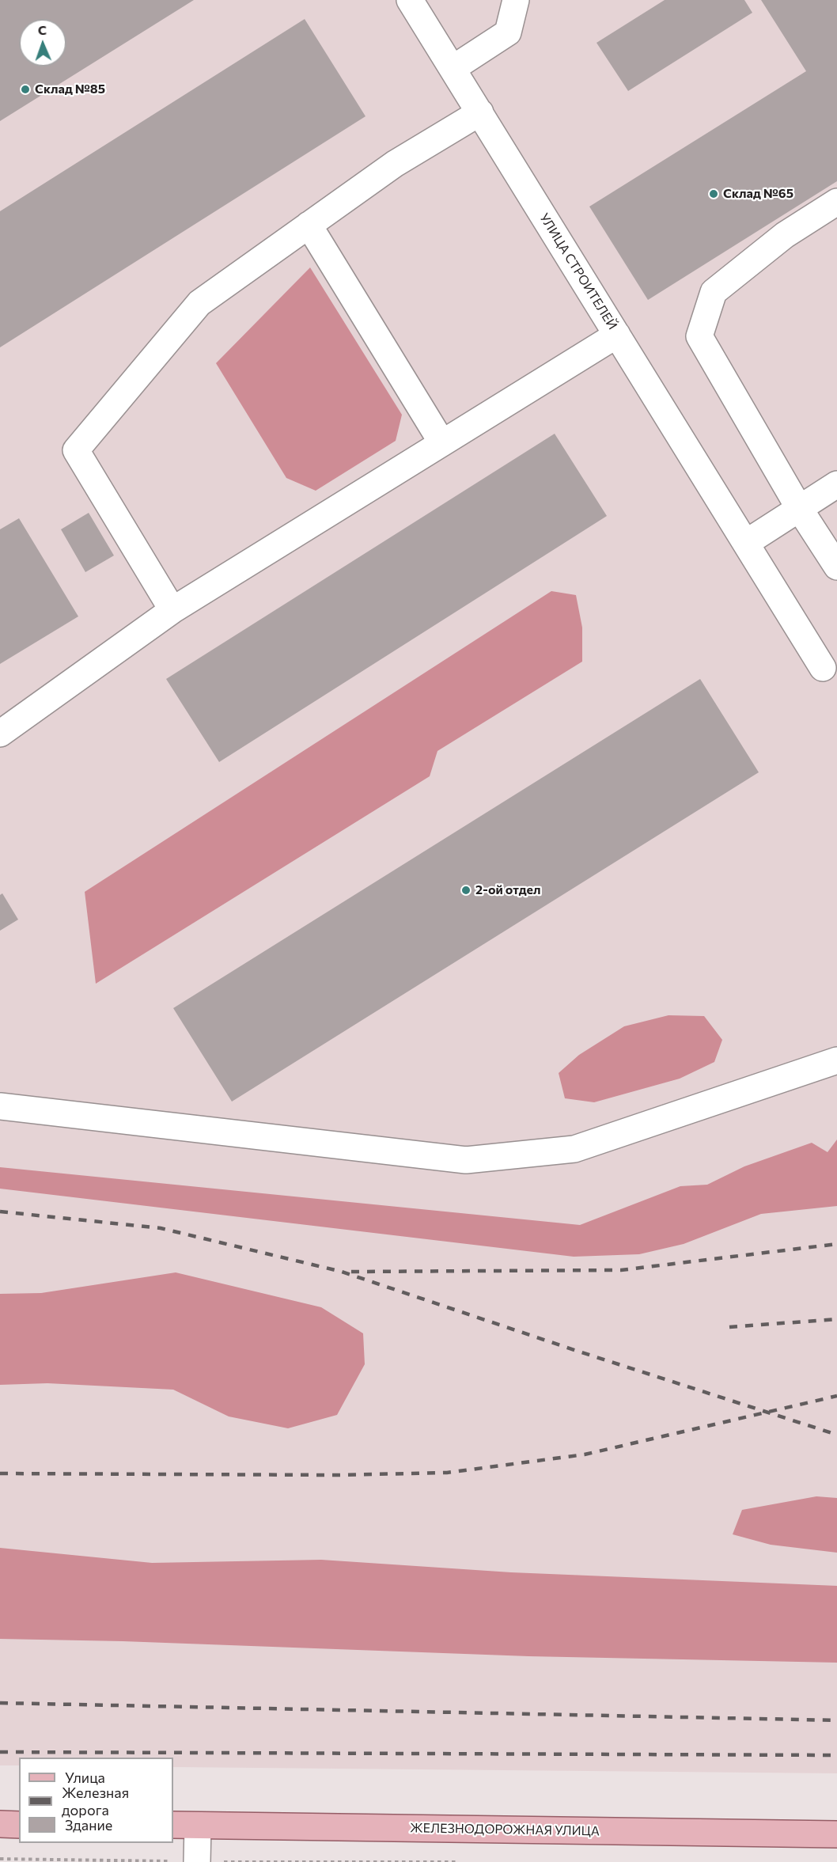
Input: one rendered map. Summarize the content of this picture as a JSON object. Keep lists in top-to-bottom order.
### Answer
{
  "streets": {
    "main road": ["ЖЕЛЕЗНОДОРОЖНАЯ УЛИЦА"],
    "street": ["УЛИЦА СТРОИТЕЛЕЙ"]
  },
  "places": ["Склад №85", "Склад №65", "2-ой отдел"],
  "legend": ["Улица", "Железная дорога", "Здание"],
  "north": "top"
}
